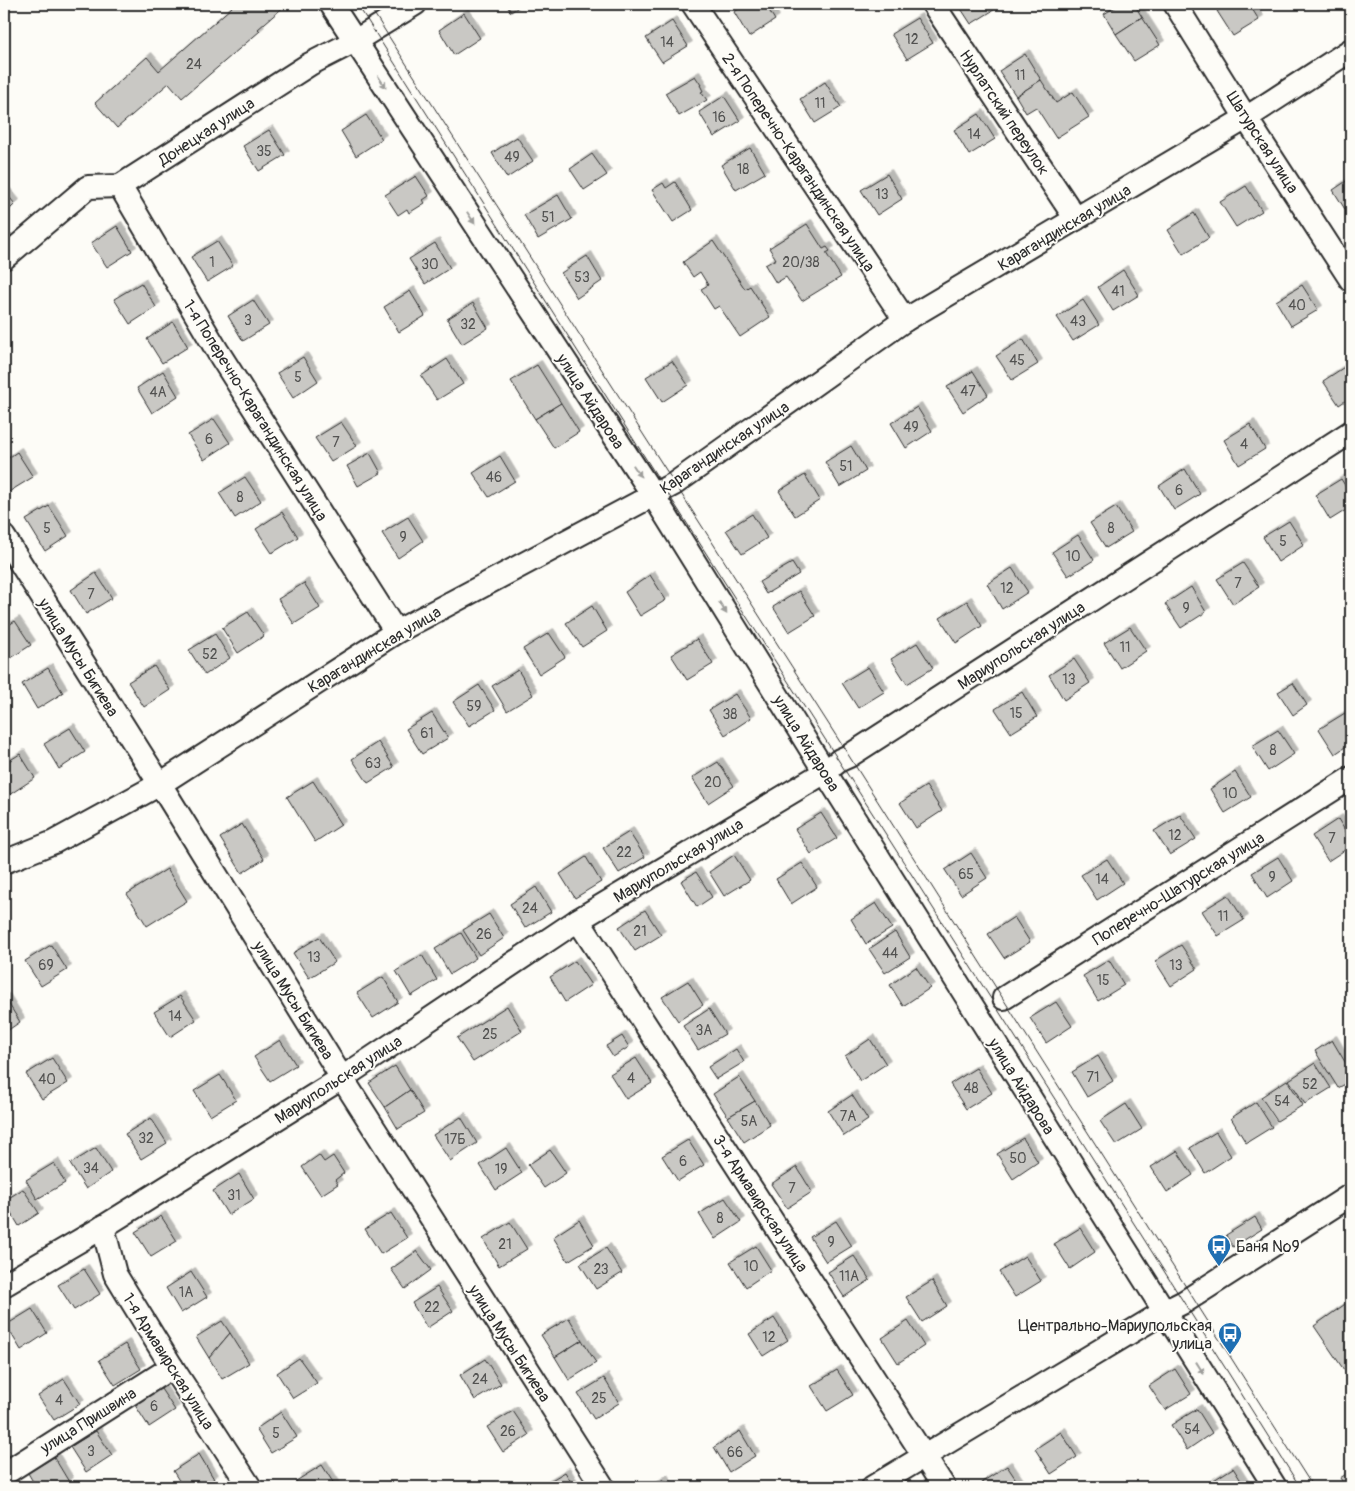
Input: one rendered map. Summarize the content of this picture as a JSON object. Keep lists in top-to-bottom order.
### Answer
{
  "streets": {
    "street": [
      "Нурлатский переулок",
      "Донецкая улица",
      "Шатурская улица",
      "2-я Поперечно-Карагандинская улица",
      "Карагандинская улица",
      "улица Айдарова",
      "1-я Поперечно-Карагандинская улица",
      "Мариупольская улица",
      "улица Мусы Бигиева",
      "Поперечно-Шатурская улица",
      "3-я Армавирская улица",
      "1-я Армавирская улица",
      "улица Пришвина"
    ]
  },
  "crossings": [
    ["Нурлатский переулок", "Карагандинская улица"],
    ["Донецкая улица", "улица Айдарова"],
    ["Донецкая улица", "1-я Поперечно-Карагандинская улица"],
    ["Шатурская улица", "Карагандинская улица"],
    ["2-я Поперечно-Карагандинская улица", "Карагандинская улица"],
    ["Карагандинская улица", "улица Айдарова"],
    ["Карагандинская улица", "1-я Поперечно-Карагандинская улица"],
    ["Карагандинская улица", "улица Мусы Бигиева"],
    ["улица Айдарова", "Мариупольская улица"],
    ["Мариупольская улица", "улица Мусы Бигиева"],
    ["Мариупольская улица", "3-я Армавирская улица"],
    ["Мариупольская улица", "1-я Армавирская улица"],
    ["1-я Армавирская улица", "улица Пришвина"]
  ],
  "one_way": ["улица Айдарова"],
  "places": {
    "bus stop": ["Баня №9", "Центрально-Мариупольская улица"]
  },
  "house_numbers": [
    "12",
    "14",
    "24",
    "11",
    "11",
    "16",
    "14",
    "35",
    "49",
    "18",
    "13",
    "51",
    "1",
    "20/38",
    "30",
    "53",
    "41",
    "40",
    "3",
    "43",
    "32",
    "45",
    "5",
    "47",
    "4А",
    "49",
    "6",
    "7",
    "4",
    "51",
    "46",
    "6",
    "8",
    "5",
    "8",
    "9",
    "5",
    "10",
    "7",
    "12",
    "7",
    "9",
    "11",
    "52",
    "13",
    "59",
    "15",
    "38",
    "61",
    "8",
    "63",
    "20",
    "10",
    "12",
    "7",
    "22",
    "65",
    "9",
    "14",
    "24",
    "11",
    "21",
    "26",
    "44",
    "13",
    "69",
    "13",
    "15",
    "14",
    "3А",
    "25",
    "71",
    "4",
    "40",
    "52",
    "48",
    "54",
    "7А",
    "5А",
    "32",
    "17Б",
    "50",
    "6",
    "34",
    "19",
    "7",
    "31",
    "8",
    "9",
    "21",
    "10",
    "23",
    "11А",
    "1А",
    "22",
    "12",
    "24",
    "25",
    "4",
    "6",
    "54",
    "26",
    "5",
    "3",
    "66"
  ]
}
